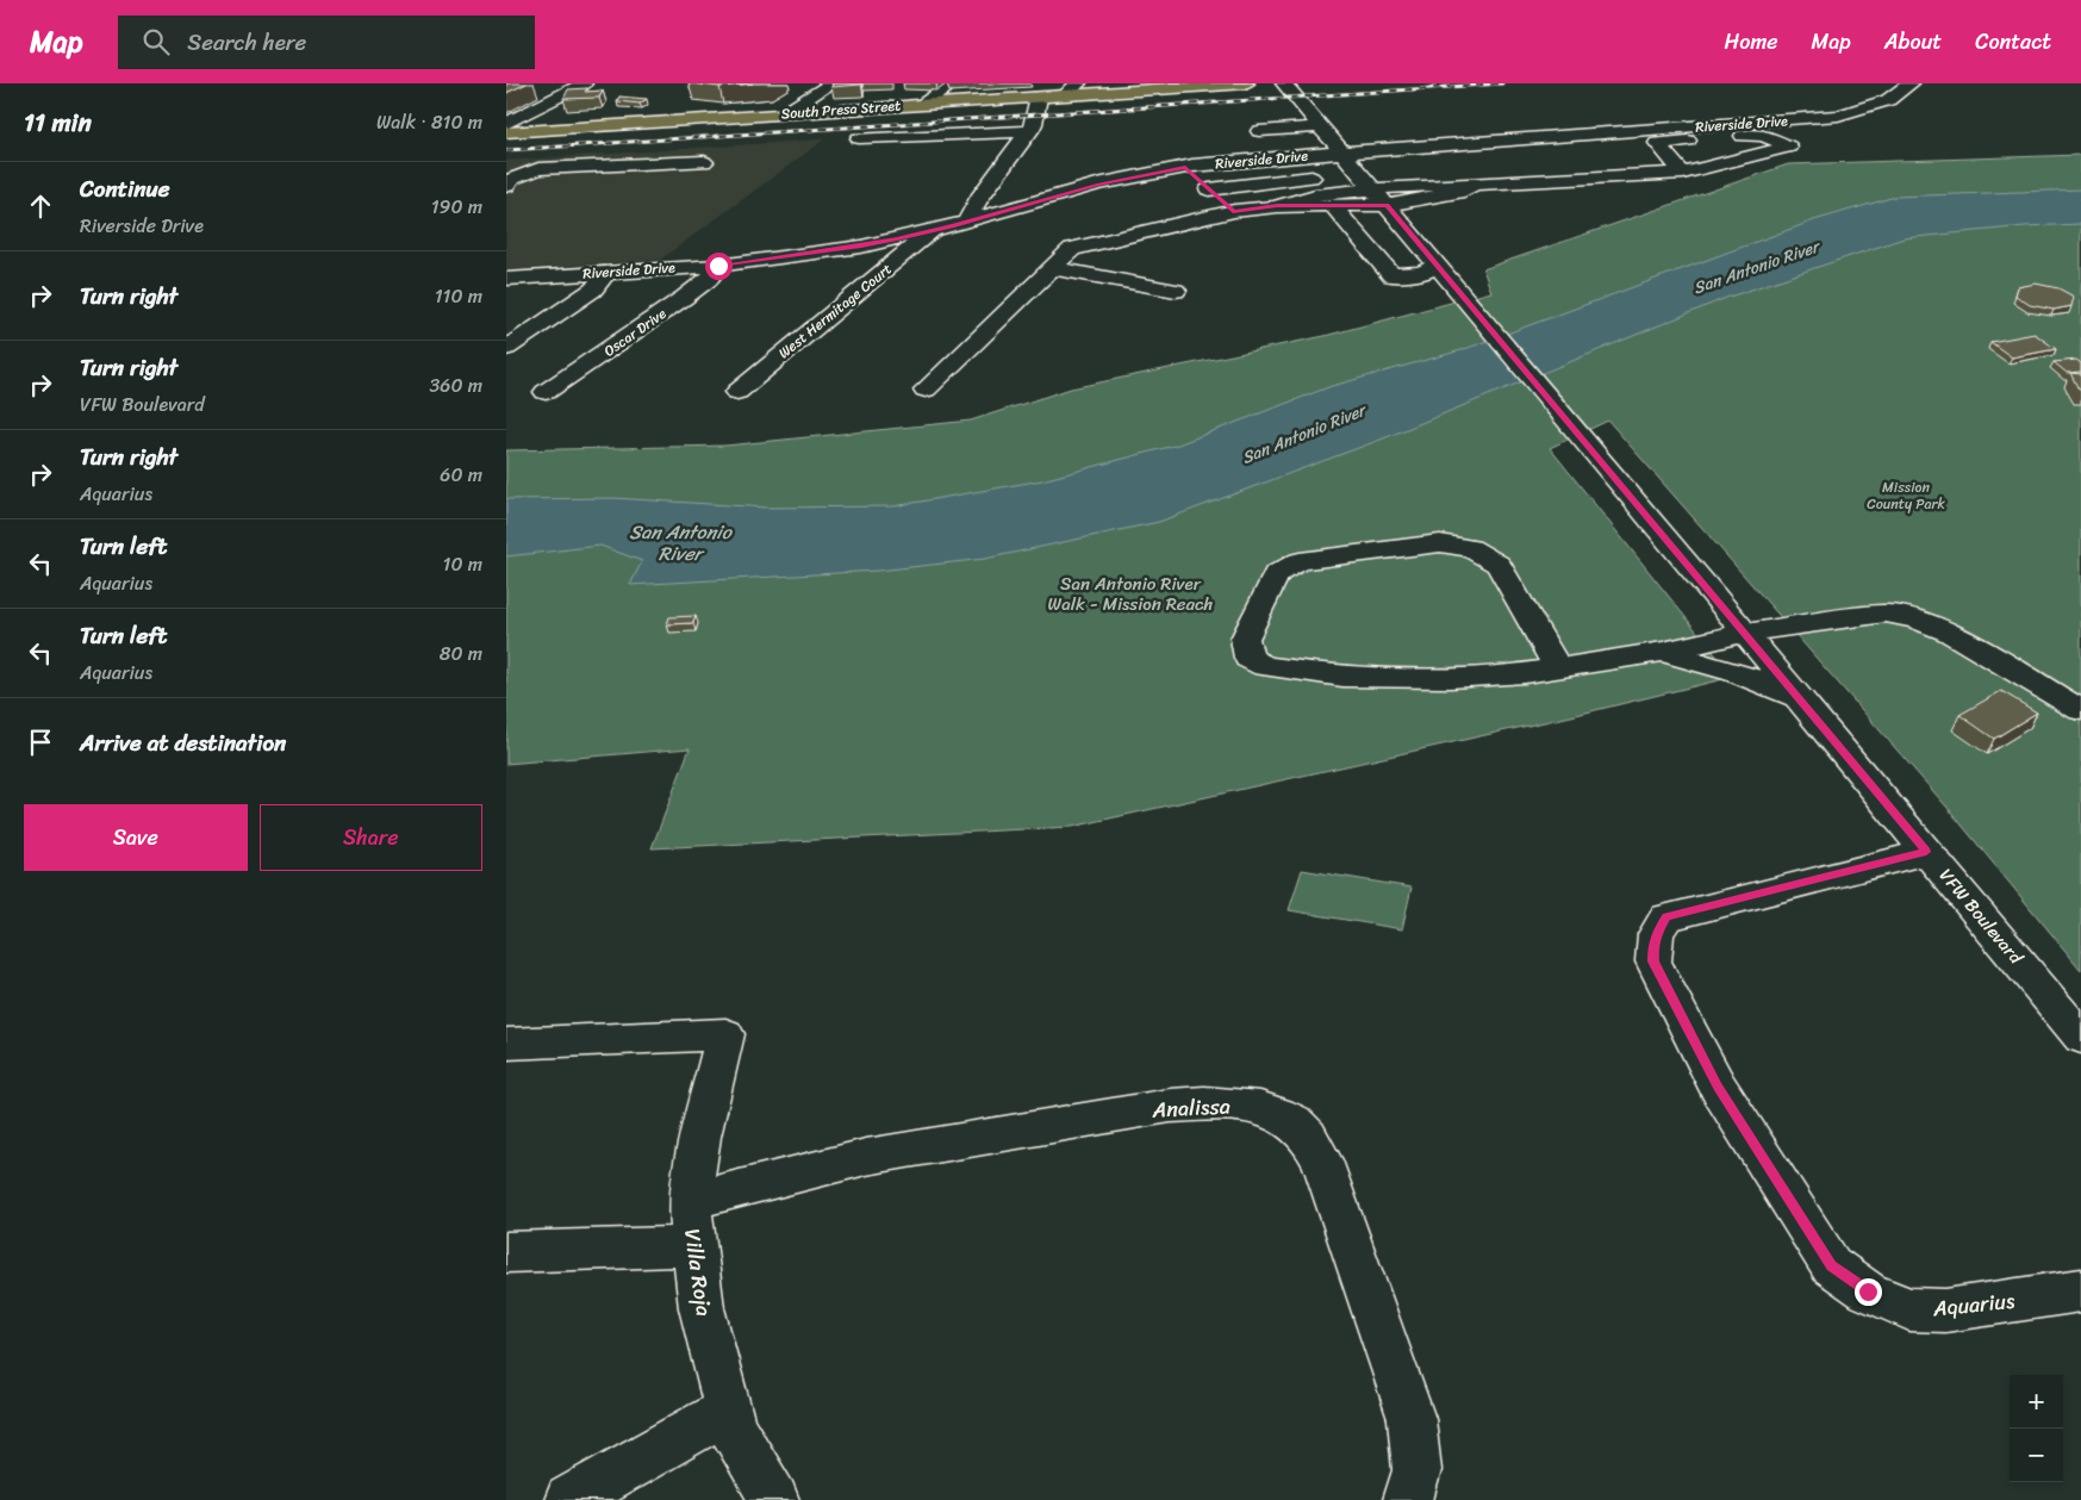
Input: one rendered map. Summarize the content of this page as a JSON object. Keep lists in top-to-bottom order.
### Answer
{
  "streets": {
    "main road": ["South Presa Street"],
    "street": [
      "Riverside Drive",
      "West Hermitage Court",
      "Oscar Drive",
      "VFW Boulevard",
      "Analissa",
      "Villa Roja",
      "Aquarius"
    ]
  },
  "crossings": [
    ["Riverside Drive", "West Hermitage Court"],
    ["Riverside Drive", "Oscar Drive"],
    ["Riverside Drive", "VFW Boulevard"],
    ["VFW Boulevard", "Aquarius"],
    ["Analissa", "Villa Roja"]
  ],
  "water": ["San Antonio River"],
  "parks": ["Mission County Park", "San Antonio River Walk - Mission Reach"],
  "page": {
    "header": "Map",
    "search": "Search here",
    "nav": [
      "Home",
      "Map",
      "About",
      "Contact"
    ],
    "heading": ["11 min", "Walk · 810 m"],
    "list": [
      ["Continue", "Riverside Drive", "190 m"],
      ["Turn right", "110 m"],
      ["Turn right", "VFW Boulevard", "360 m"],
      ["Turn right", "Aquarius", "60 m"],
      ["Turn left", "Aquarius", "10 m"],
      ["Turn left", "Aquarius", "80 m"],
      "Arrive at destination"
    ],
    "buttons": ["Save", "Share"],
    "map_buttons": ["+", "−"]
  }
}
